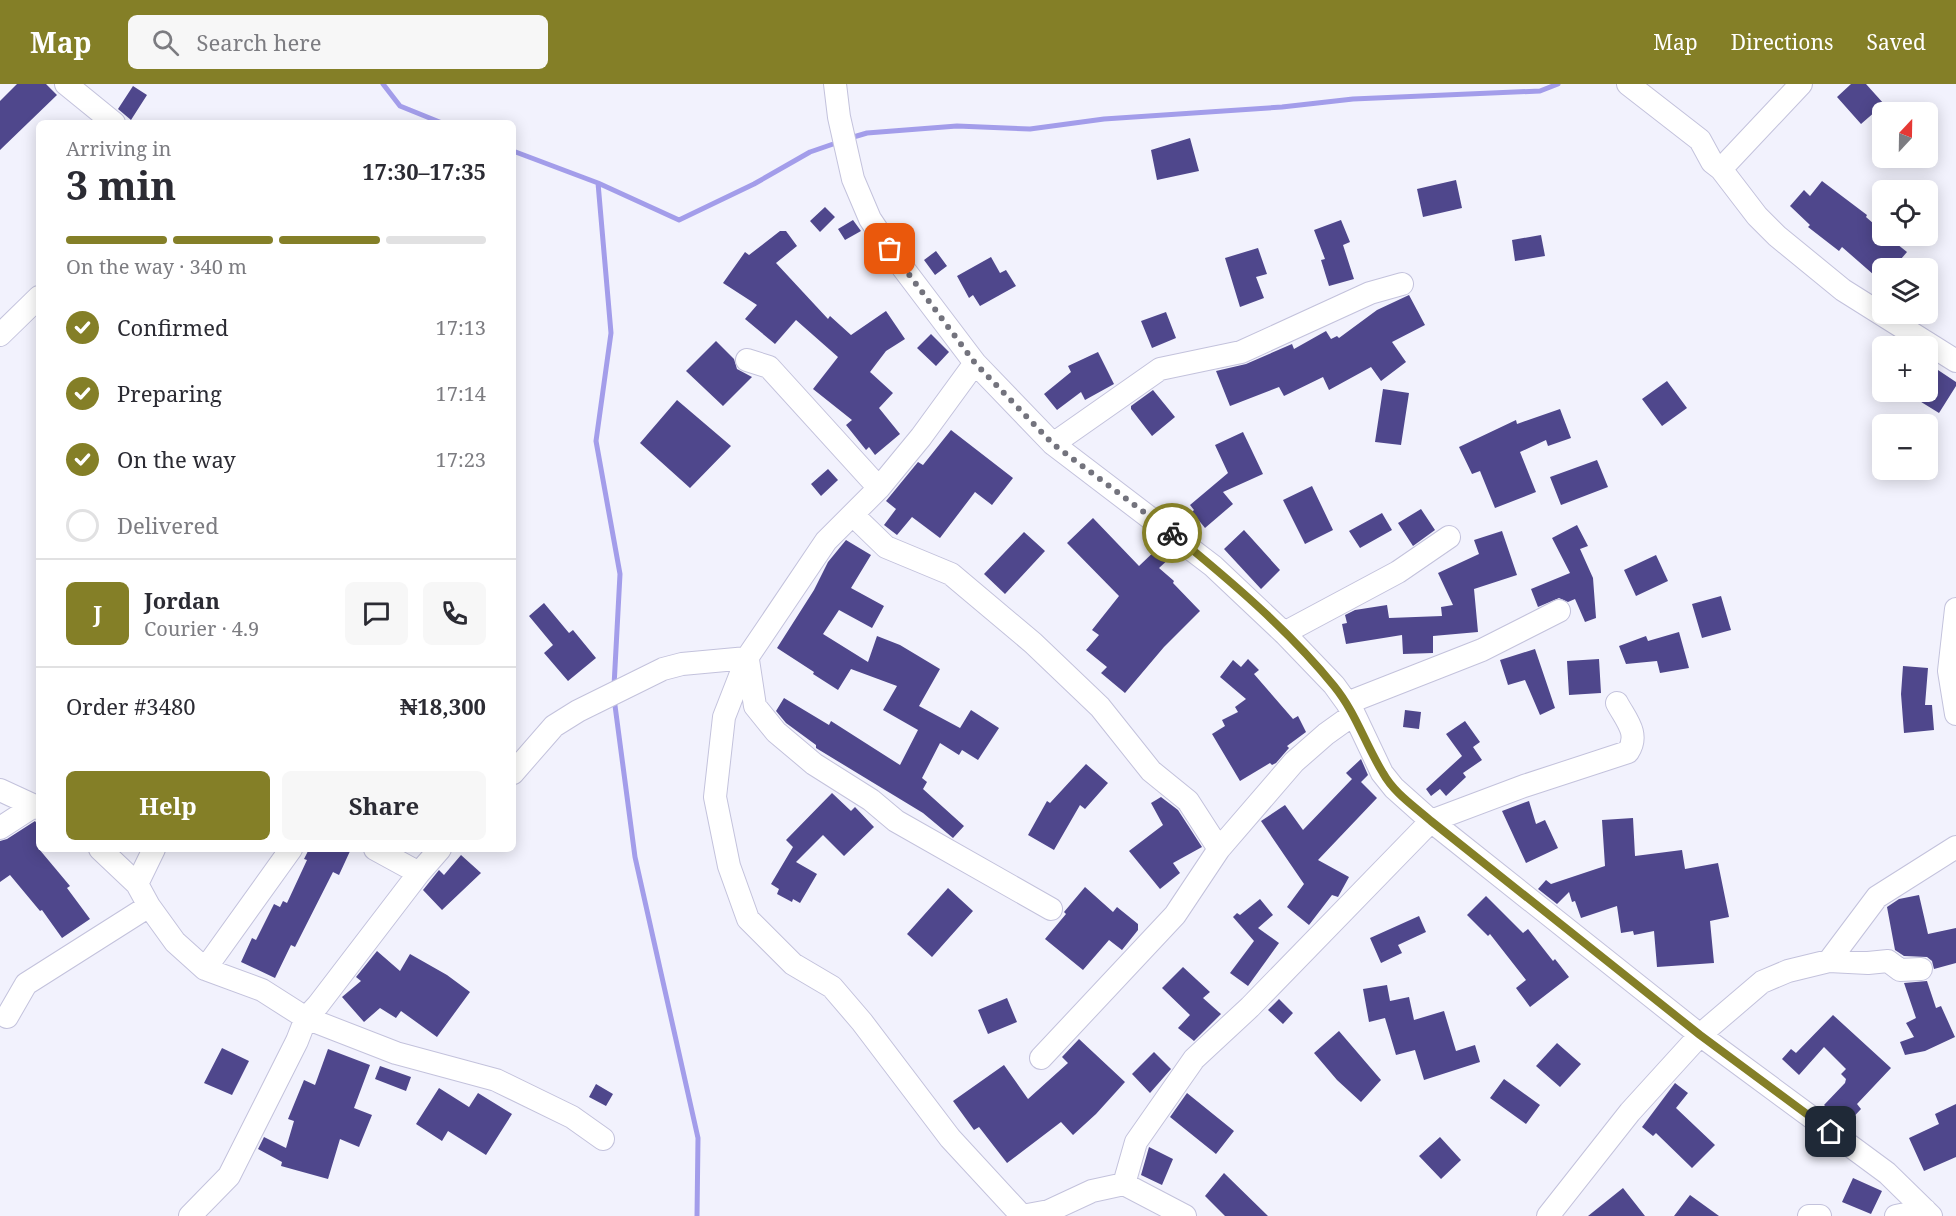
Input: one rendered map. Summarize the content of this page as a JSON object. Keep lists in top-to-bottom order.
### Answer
{
  "north": "top",
  "page": {
    "header": "Map",
    "search": "Search here",
    "nav": ["Map", "Directions", "Saved"],
    "map_buttons": ["+", "−"],
    "heading": ["3 min", "Arriving in", "17:30–17:35"],
    "panel": [
      "Jordan",
      "Courier · 4.9",
      "Order #3480",
      "₦18,300"
    ],
    "bar": "On the way · 340 m",
    "list": [
      ["Confirmed", "17:13"],
      ["Preparing", "17:14"],
      ["On the way", "17:23"],
      "Delivered"
    ],
    "round": "J",
    "buttons": ["Help", "Share"]
  }
}
